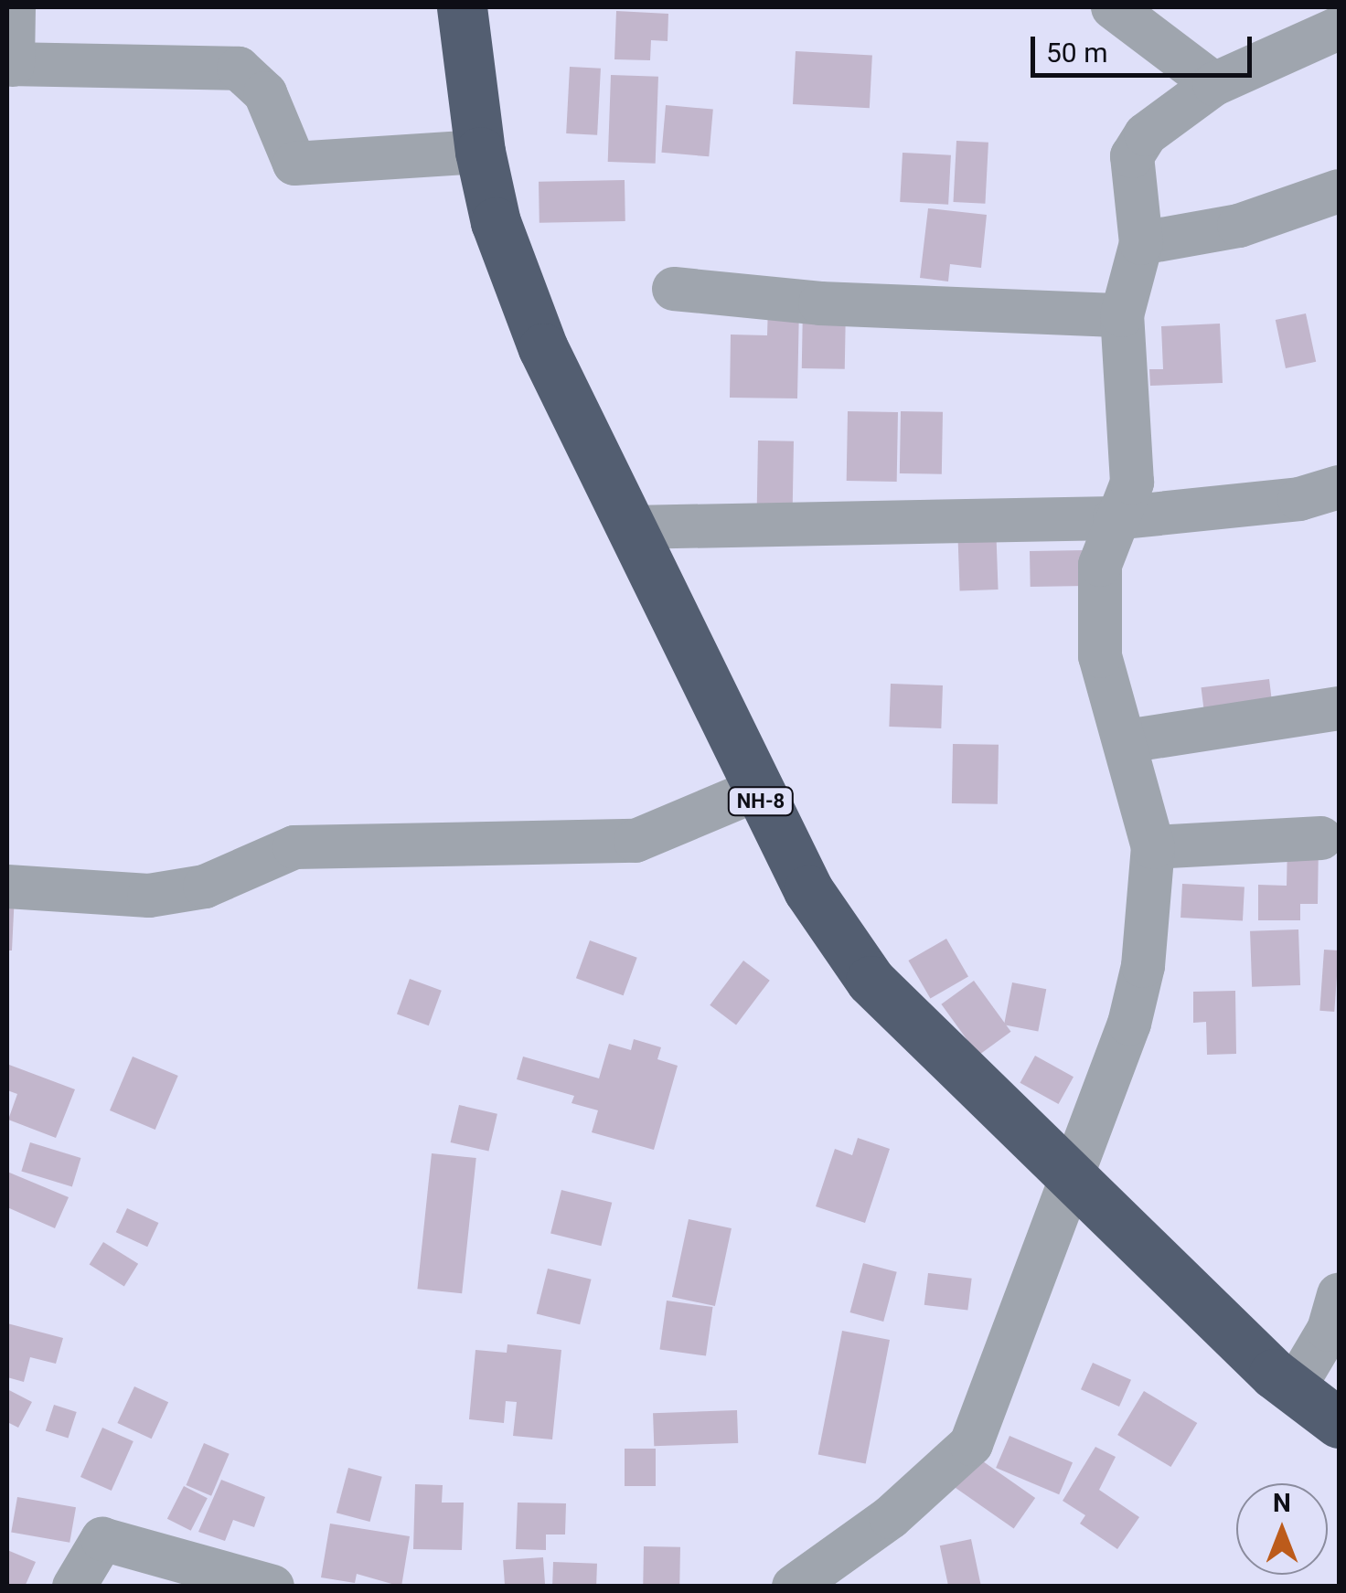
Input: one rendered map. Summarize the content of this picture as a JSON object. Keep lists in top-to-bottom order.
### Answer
{
  "streets": {
    "highway": ["NH-8"]
  },
  "scale_bar": "50 m",
  "north": "top"
}
